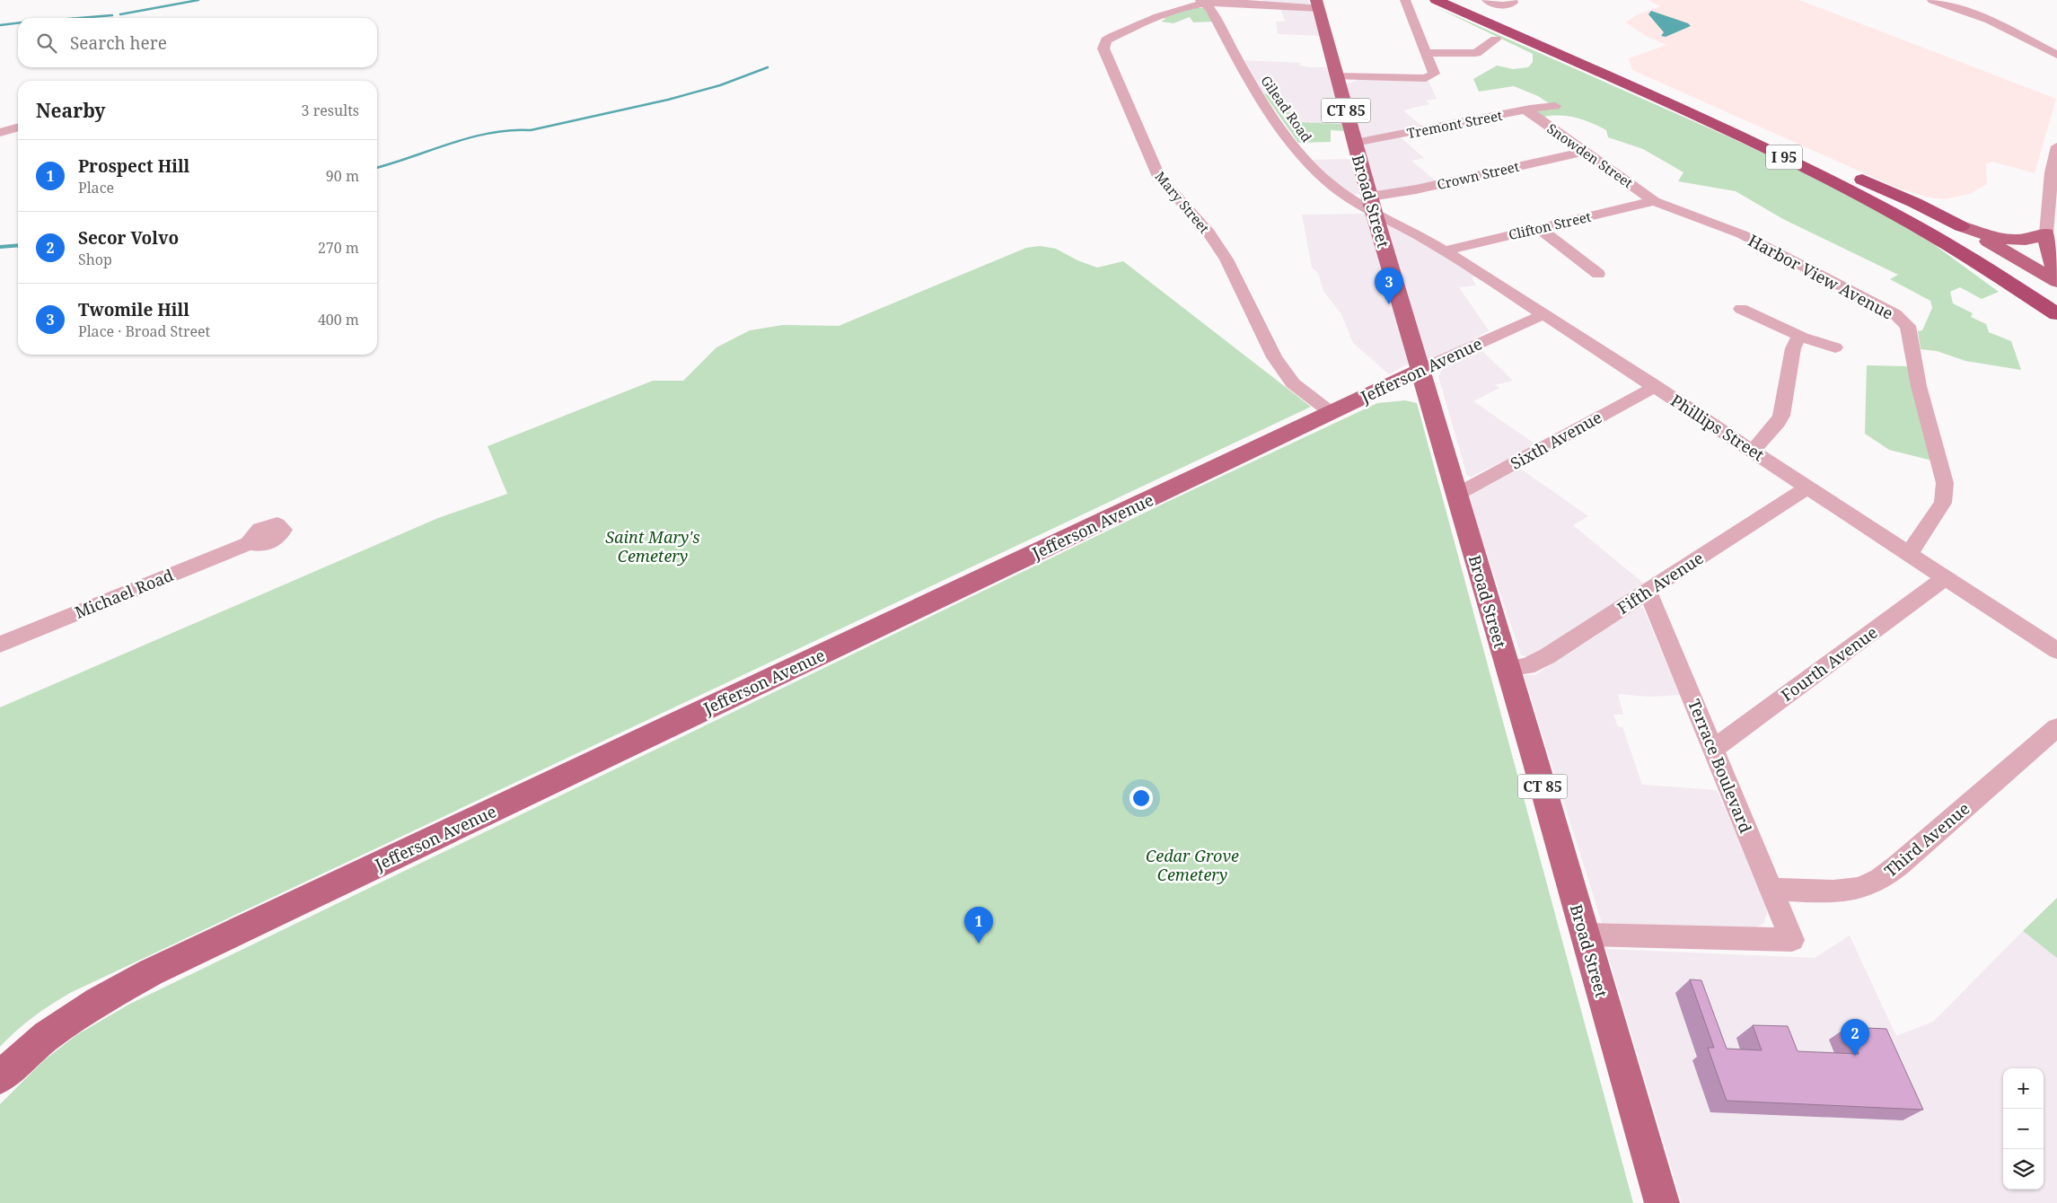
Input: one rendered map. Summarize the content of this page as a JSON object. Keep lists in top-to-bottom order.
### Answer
{
  "streets": {
    "highway": ["I 95"],
    "main road": ["CT 85", "Broad Street", "Jefferson Avenue"],
    "street": [
      "Gilead Road",
      "Tremont Street",
      "Snowden Street",
      "Crown Street",
      "Mary Street",
      "Clifton Street",
      "Harbor View Avenue",
      "Phillips Street",
      "Sixth Avenue",
      "Fifth Avenue",
      "Michael Road",
      "Fourth Avenue",
      "Terrace Boulevard",
      "Third Avenue"
    ]
  },
  "crossings": [
    ["Gilead Road", "Crown Street"],
    ["Gilead Road", "Broad Street"],
    ["Gilead Road", "Mary Street"],
    ["Gilead Road", "Phillips Street"],
    ["Tremont Street", "Snowden Street"],
    ["Tremont Street", "Broad Street"],
    ["Snowden Street", "Crown Street"],
    ["Snowden Street", "Clifton Street"],
    ["Snowden Street", "Harbor View Avenue"],
    ["Crown Street", "Broad Street"],
    ["Crown Street", "Phillips Street"],
    ["Broad Street", "Mary Street"],
    ["Broad Street", "Jefferson Avenue"],
    ["Broad Street", "Phillips Street"],
    ["Broad Street", "Sixth Avenue"],
    ["Broad Street", "Fifth Avenue"],
    ["Broad Street", "Terrace Boulevard"],
    ["Mary Street", "Jefferson Avenue"],
    ["Clifton Street", "Harbor View Avenue"],
    ["Clifton Street", "Phillips Street"],
    ["Harbor View Avenue", "Phillips Street"],
    ["Jefferson Avenue", "Phillips Street"],
    ["Phillips Street", "Sixth Avenue"],
    ["Phillips Street", "Fifth Avenue"],
    ["Phillips Street", "Fourth Avenue"],
    ["Fifth Avenue", "Terrace Boulevard"],
    ["Fourth Avenue", "Terrace Boulevard"],
    ["Terrace Boulevard", "Third Avenue"]
  ],
  "parks": ["Saint Mary's Cemetery", "Cedar Grove Cemetery"],
  "page": {
    "search": "Search here",
    "heading": ["Nearby", "3 results"],
    "list": [
      {
        "mark": "1",
        "name": "Prospect Hill",
        "note": "Place",
        "value": "90 m"
      },
      {
        "mark": "2",
        "name": "Secor Volvo",
        "note": "Shop",
        "value": "270 m"
      },
      {
        "mark": "3",
        "name": "Twomile Hill",
        "note": "Place · Broad Street",
        "value": "400 m"
      }
    ],
    "pins": ["3", "1", "2"],
    "map_buttons": ["+", "−"]
  }
}
